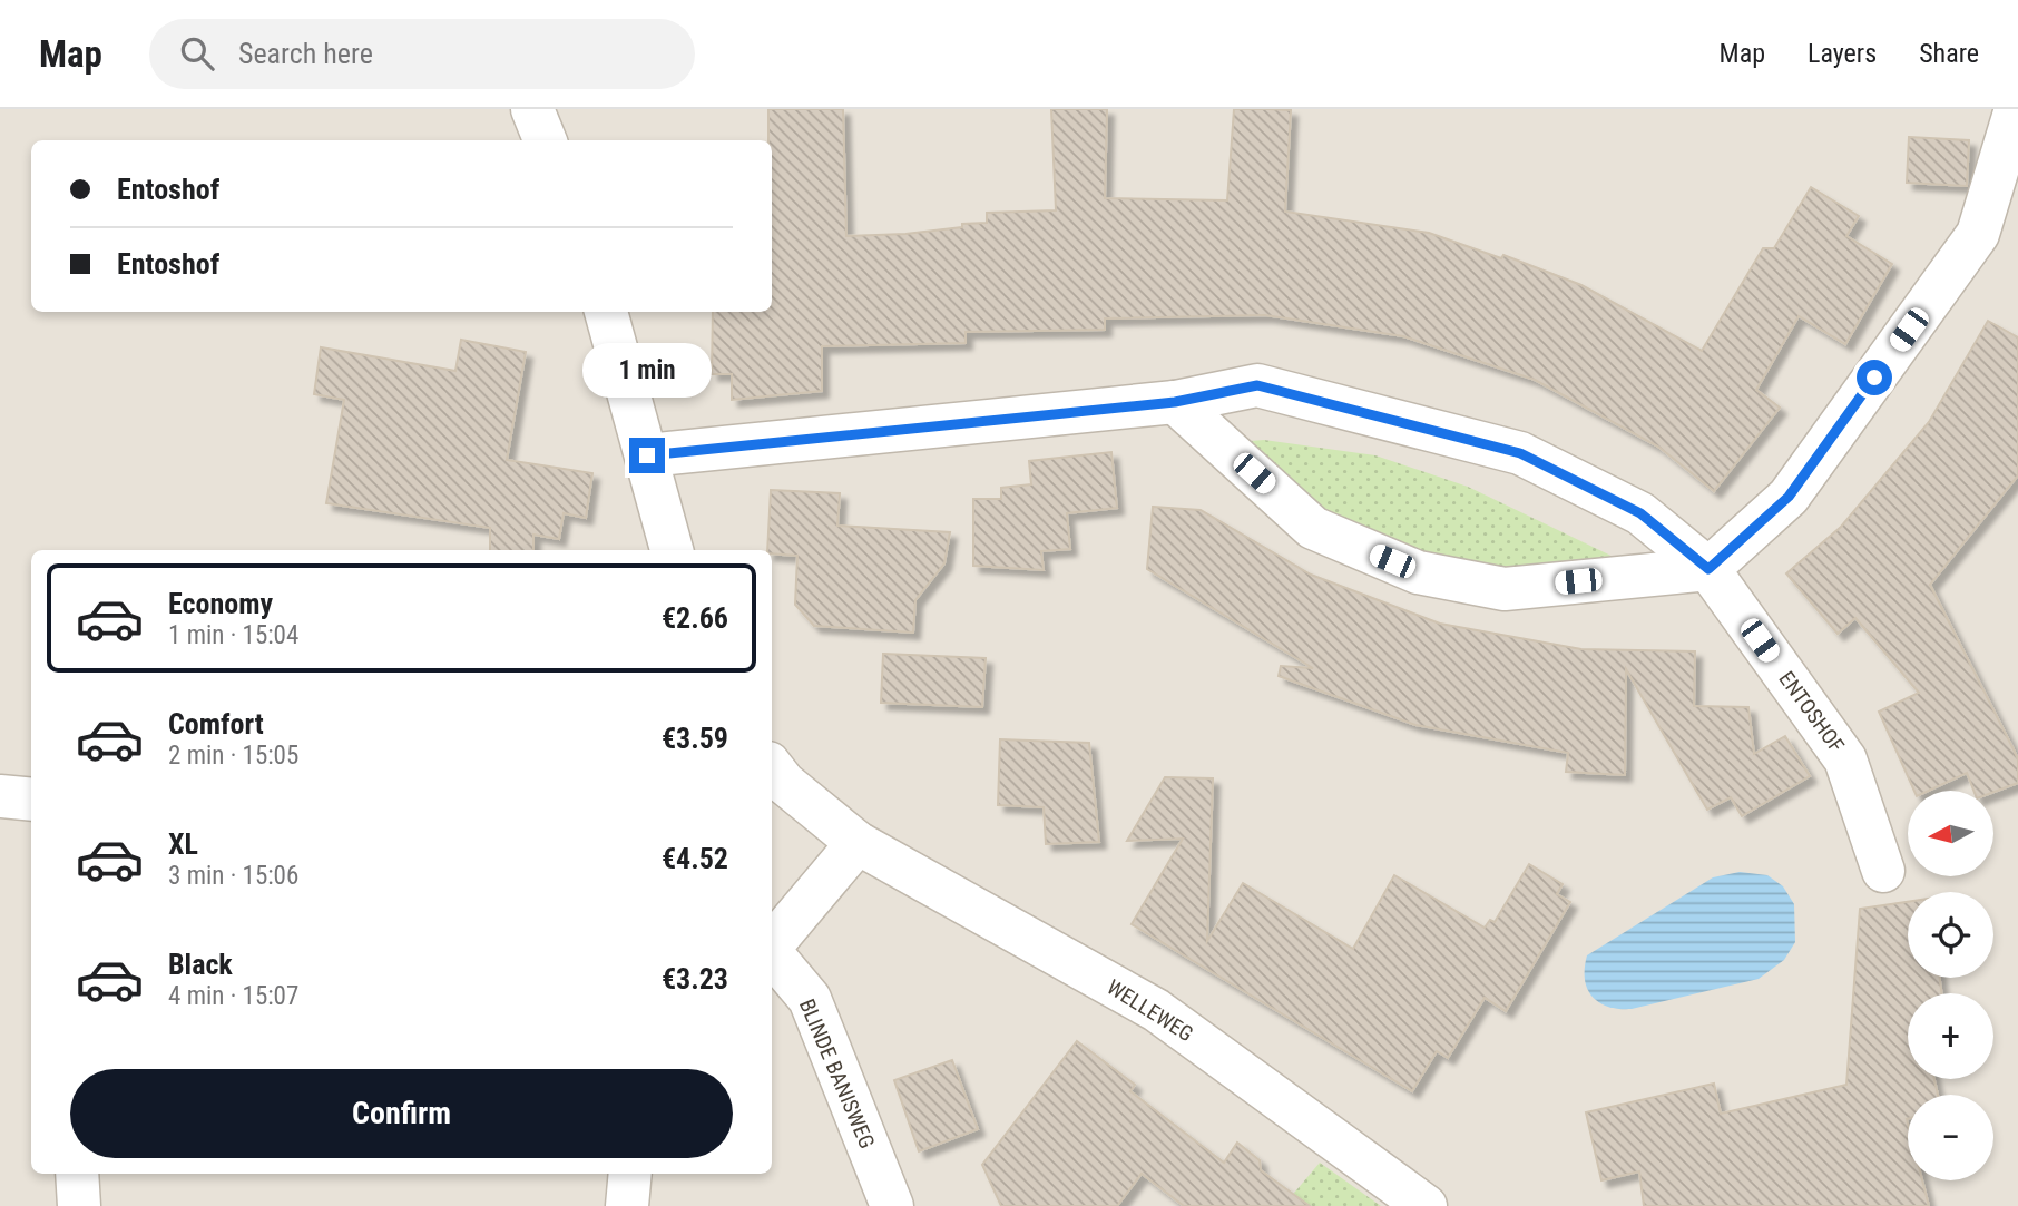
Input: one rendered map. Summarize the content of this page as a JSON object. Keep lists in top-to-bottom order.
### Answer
{
  "streets": {
    "street": ["ENTOSHOF", "WELLEWEG", "BLINDE BANISWEG"]
  },
  "crossings": [
    ["WELLEWEG", "BLINDE BANISWEG"]
  ],
  "north": "left",
  "page": {
    "header": "Map",
    "search": "Search here",
    "nav": ["Map", "Layers", "Share"],
    "banner": ["Entoshof", "Entoshof"],
    "bubble": "1 min",
    "list": [
      {
        "name": "Economy",
        "note": "1 min · 15:04",
        "value": "€2.66"
      },
      {
        "name": "Comfort",
        "note": "2 min · 15:05",
        "value": "€3.59"
      },
      {
        "name": "XL",
        "note": "3 min · 15:06",
        "value": "€4.52"
      },
      {
        "name": "Black",
        "note": "4 min · 15:07",
        "value": "€3.23"
      }
    ],
    "map_buttons": ["+", "−"],
    "buttons": "Confirm"
  }
}
